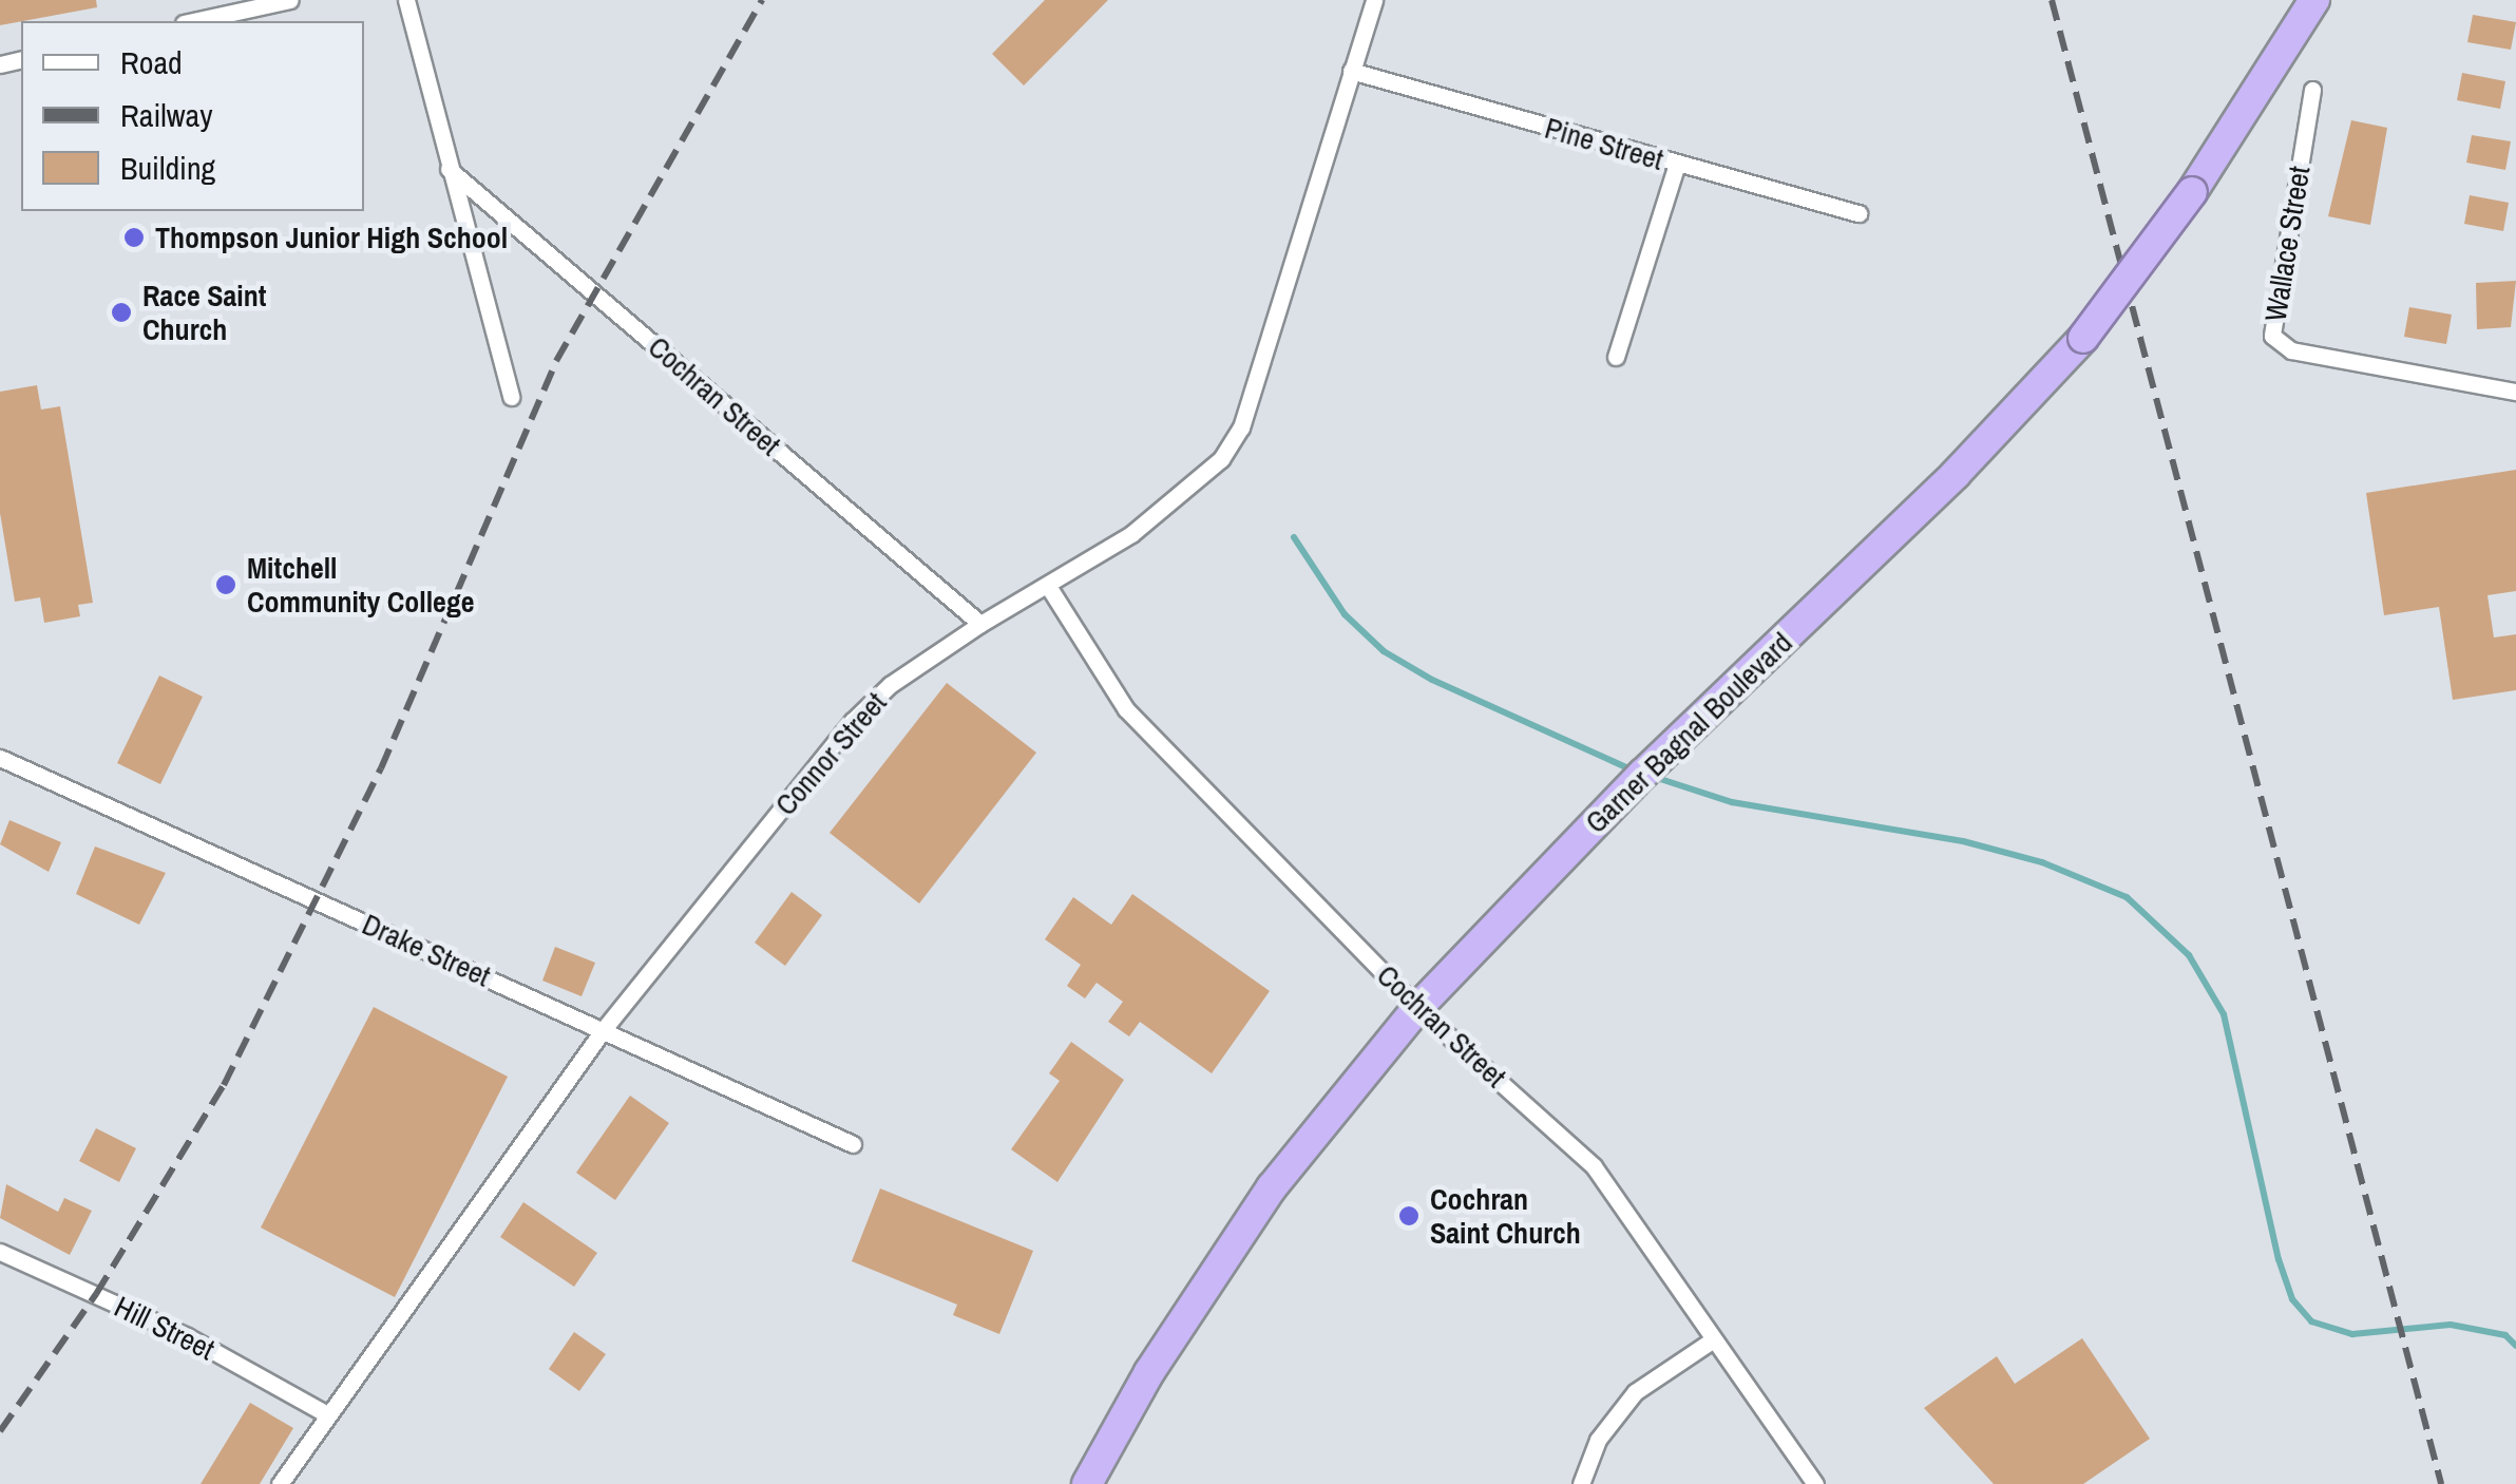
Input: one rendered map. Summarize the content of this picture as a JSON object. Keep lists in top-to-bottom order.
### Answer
{
  "streets": {
    "highway": ["Garner Bagnal Boulevard"],
    "street": [
      "Pine Street",
      "Wallace Street",
      "Cochran Street",
      "Connor Street",
      "Drake Street",
      "Hill Street"
    ]
  },
  "crossings": [
    ["Pine Street", "Connor Street"],
    ["Cochran Street", "Garner Bagnal Boulevard"],
    ["Cochran Street", "Connor Street"],
    ["Connor Street", "Drake Street"],
    ["Connor Street", "Hill Street"]
  ],
  "places": [
    "Thompson Junior High School",
    "Race Saint Church",
    "Mitchell Community College",
    "Cochran Saint Church"
  ],
  "legend": ["Road", "Railway", "Building"]
}
